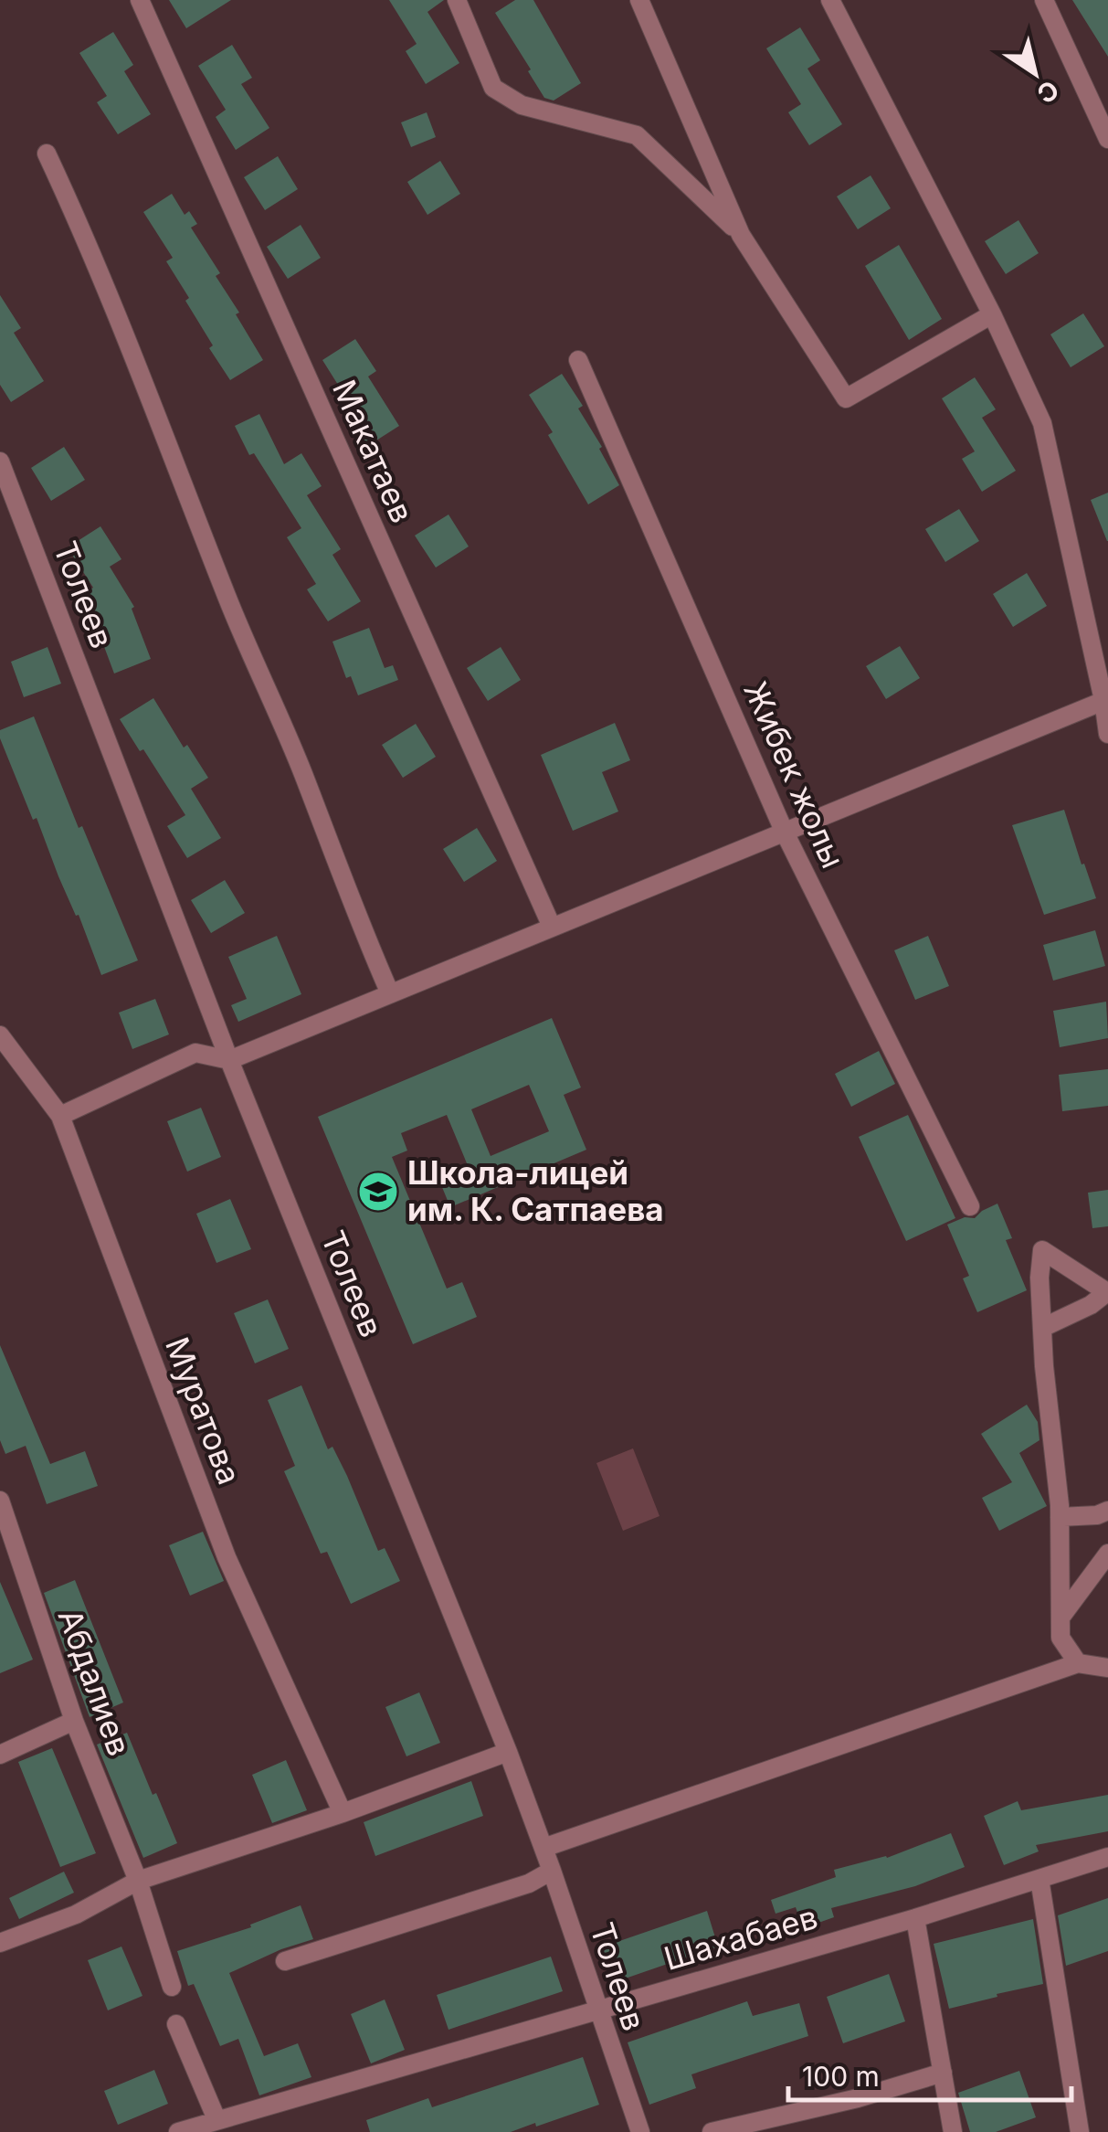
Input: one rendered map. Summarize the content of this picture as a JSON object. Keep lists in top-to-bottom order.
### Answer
{
  "streets": {
    "street": [
      "Макатаев",
      "Толеев",
      "Жибек жолы",
      "Муратова",
      "Абдалиев",
      "Шахабаев"
    ]
  },
  "crossings": [
    ["Толеев", "Шахабаев"]
  ],
  "places": {
    "school or university": ["Школа-лицей им. К. Сатпаева"]
  },
  "scale_bar": "100 m",
  "north": "bottom right"
}
